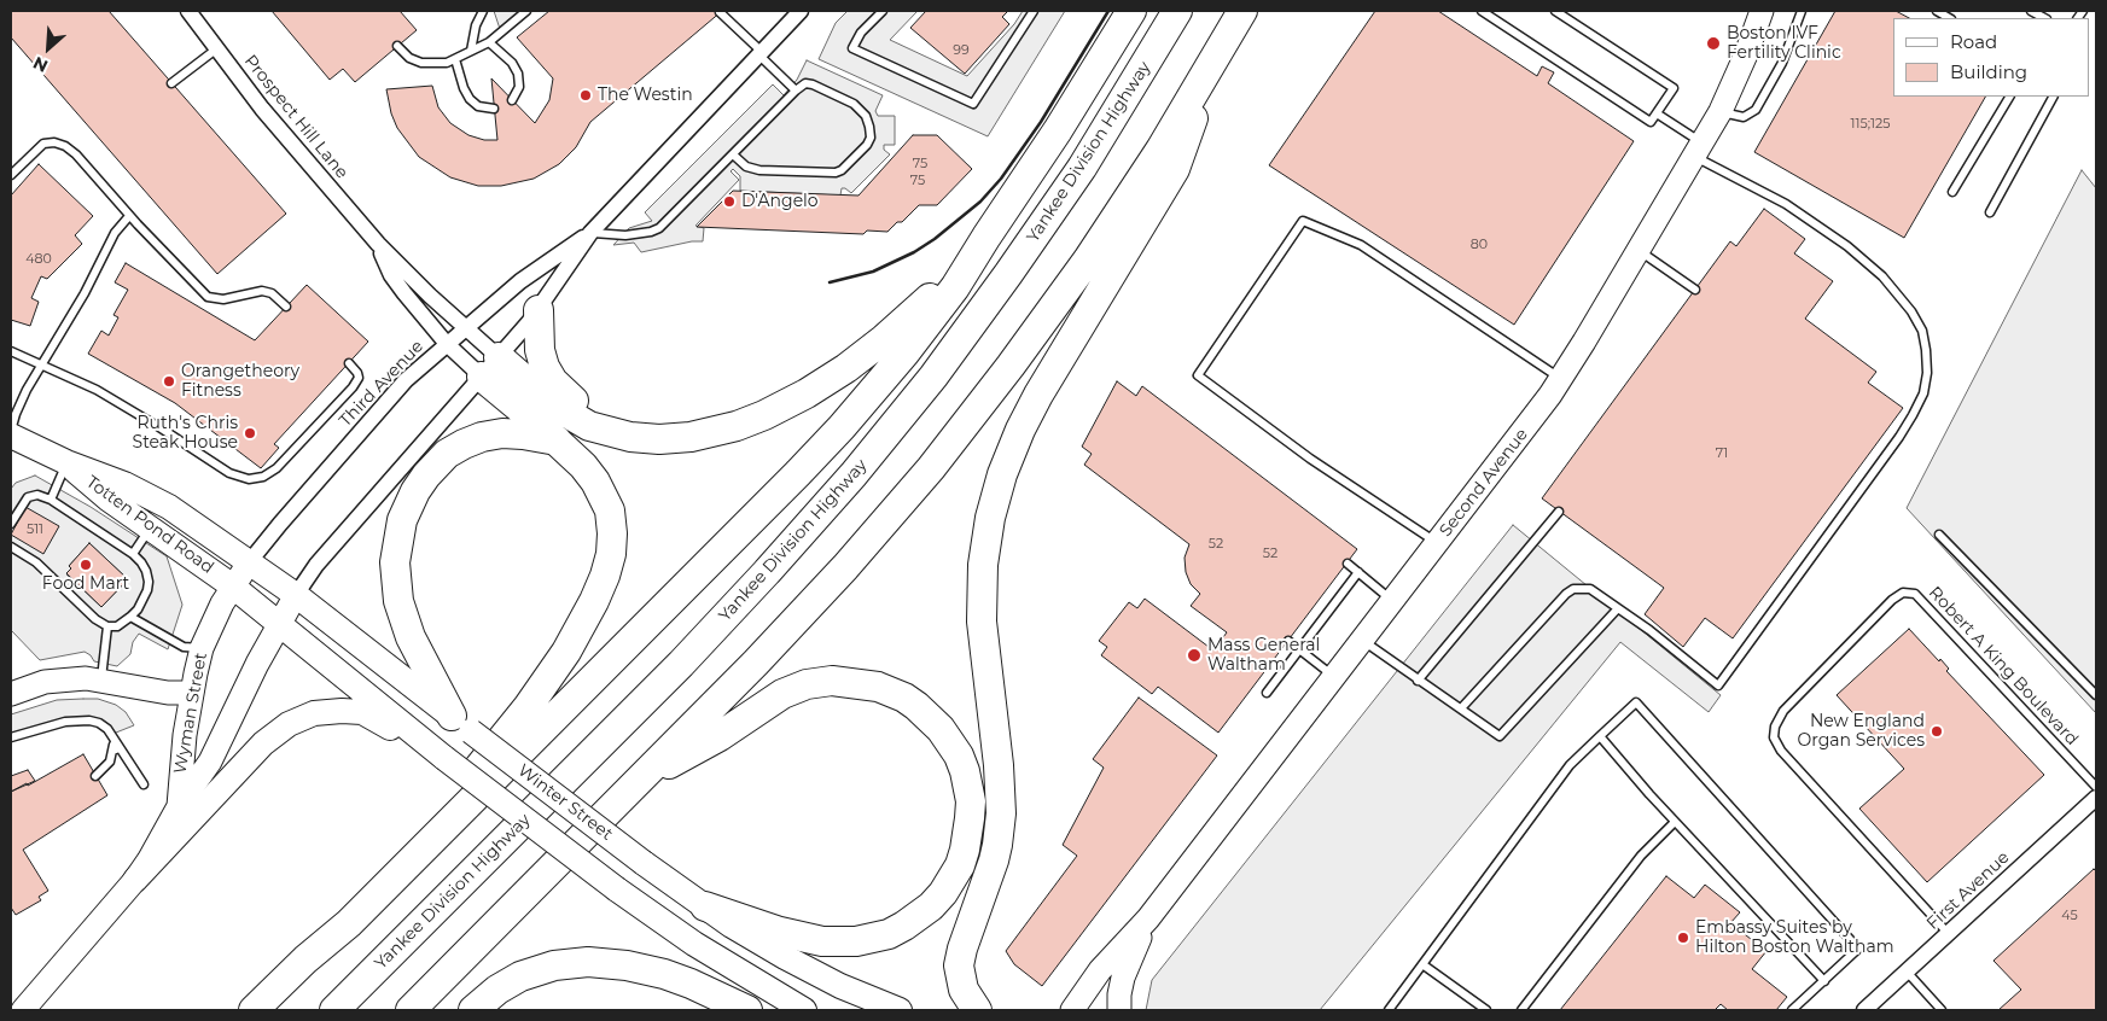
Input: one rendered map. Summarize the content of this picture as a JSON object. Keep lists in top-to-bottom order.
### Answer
{
  "streets": {
    "highway": ["Yankee Division Highway"],
    "main road": ["Totten Pond Road", "Winter Street"],
    "street": [
      "Prospect Hill Lane",
      "Third Avenue",
      "Second Avenue",
      "Wyman Street",
      "First Avenue"
    ],
    "lane": ["Robert A King Boulevard"]
  },
  "crossings": [
    ["Prospect Hill Lane", "Third Avenue"],
    ["Third Avenue", "Totten Pond Road"],
    ["Third Avenue", "Wyman Street"],
    ["Third Avenue", "Winter Street"],
    ["Totten Pond Road", "Wyman Street"],
    ["Totten Pond Road", "Winter Street"],
    ["Robert A King Boulevard", "First Avenue"],
    ["Wyman Street", "Winter Street"]
  ],
  "places": [
    "Boston IVF Fertility Clinic",
    "The Westin",
    "D'Angelo",
    "Orangetheory Fitness",
    "Ruth's Chris Steak House",
    "Food Mart",
    "Mass General Waltham",
    "New England Organ Services",
    "Embassy Suites by Hilton Boston Waltham"
  ],
  "house_numbers": [
    "99",
    "115;125",
    "75",
    "75",
    "80",
    "480",
    "71",
    "511",
    "52",
    "52",
    "45"
  ],
  "legend": ["Road", "Building"],
  "north": "bottom left"
}
